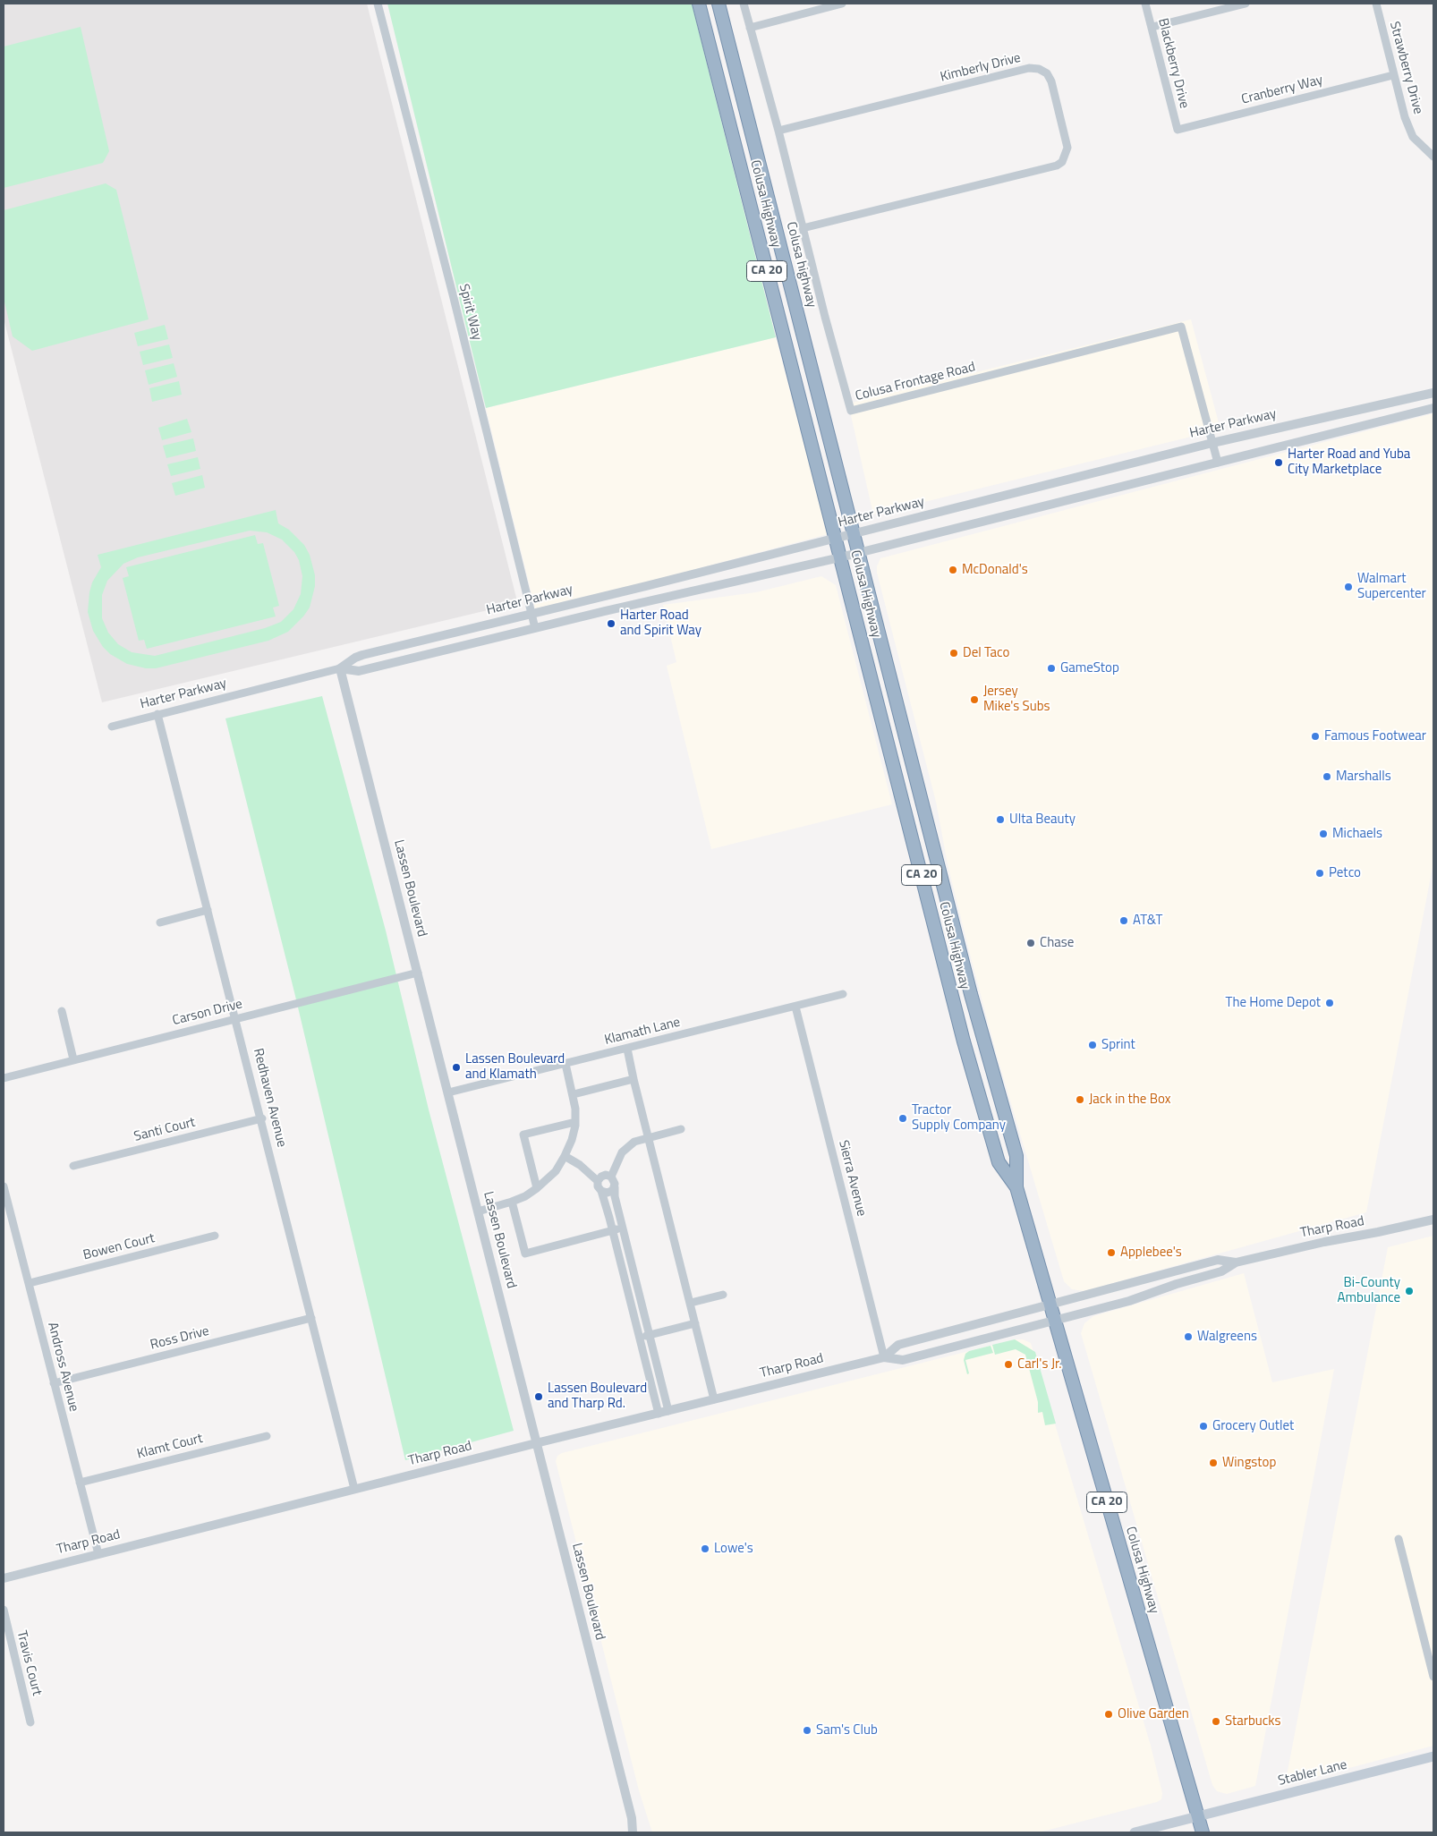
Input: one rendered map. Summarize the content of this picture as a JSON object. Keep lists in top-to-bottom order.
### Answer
{
  "streets": {
    "highway": ["Colusa Highway", "Colusa highway", "CA 20"],
    "main road": ["Stabler Lane"],
    "street": [
      "Blackberry Drive",
      "Kimberly Drive",
      "Strawberry Drive",
      "Cranberry Way",
      "Spirit Way",
      "Colusa Frontage Road",
      "Harter Parkway",
      "Lassen Boulevard",
      "Carson Drive",
      "Klamath Lane",
      "Redhaven Avenue",
      "Santi Court",
      "Sierra Avenue",
      "Tharp Road",
      "Bowen Court",
      "Ross Drive",
      "Andross Avenue",
      "Klamt Court",
      "Travis Court"
    ]
  },
  "crossings": [
    ["Blackberry Drive", "Cranberry Way"],
    ["Kimberly Drive", "Colusa Frontage Road"],
    ["Strawberry Drive", "Cranberry Way"],
    ["Colusa Highway", "Colusa highway"],
    ["Colusa Highway", "Harter Parkway"],
    ["Colusa Highway", "Tharp Road"],
    ["Colusa Highway", "Stabler Lane"],
    ["Colusa highway", "Harter Parkway"],
    ["Spirit Way", "Harter Parkway"],
    ["Colusa Frontage Road", "Harter Parkway"],
    ["Harter Parkway", "Lassen Boulevard"],
    ["Harter Parkway", "Redhaven Avenue"],
    ["Lassen Boulevard", "Carson Drive"],
    ["Lassen Boulevard", "Klamath Lane"],
    ["Lassen Boulevard", "Tharp Road"],
    ["Carson Drive", "Redhaven Avenue"],
    ["Klamath Lane", "Sierra Avenue"],
    ["Redhaven Avenue", "Santi Court"],
    ["Redhaven Avenue", "Tharp Road"],
    ["Redhaven Avenue", "Ross Drive"],
    ["Sierra Avenue", "Tharp Road"],
    ["Tharp Road", "Andross Avenue"],
    ["Bowen Court", "Andross Avenue"],
    ["Ross Drive", "Andross Avenue"],
    ["Andross Avenue", "Klamt Court"]
  ],
  "places": [
    "Harter Road and Yuba City Marketplace",
    "McDonald's",
    "Walmart Supercenter",
    "Harter Road and Spirit Way",
    "Del Taco",
    "GameStop",
    "Jersey Mike's Subs",
    "Famous Footwear",
    "Marshalls",
    "Ulta Beauty",
    "Michaels",
    "Petco",
    "AT&T",
    "Chase",
    "The Home Depot",
    "Sprint",
    "Lassen Boulevard and Klamath",
    "Jack in the Box",
    "Tractor Supply Company",
    "Applebee's",
    "Bi-County Ambulance",
    "Walgreens",
    "Carl's Jr.",
    "Lassen Boulevard and Tharp Rd.",
    "Grocery Outlet",
    "Wingstop",
    "Lowe's",
    "Olive Garden",
    "Starbucks",
    "Sam's Club"
  ]
}
